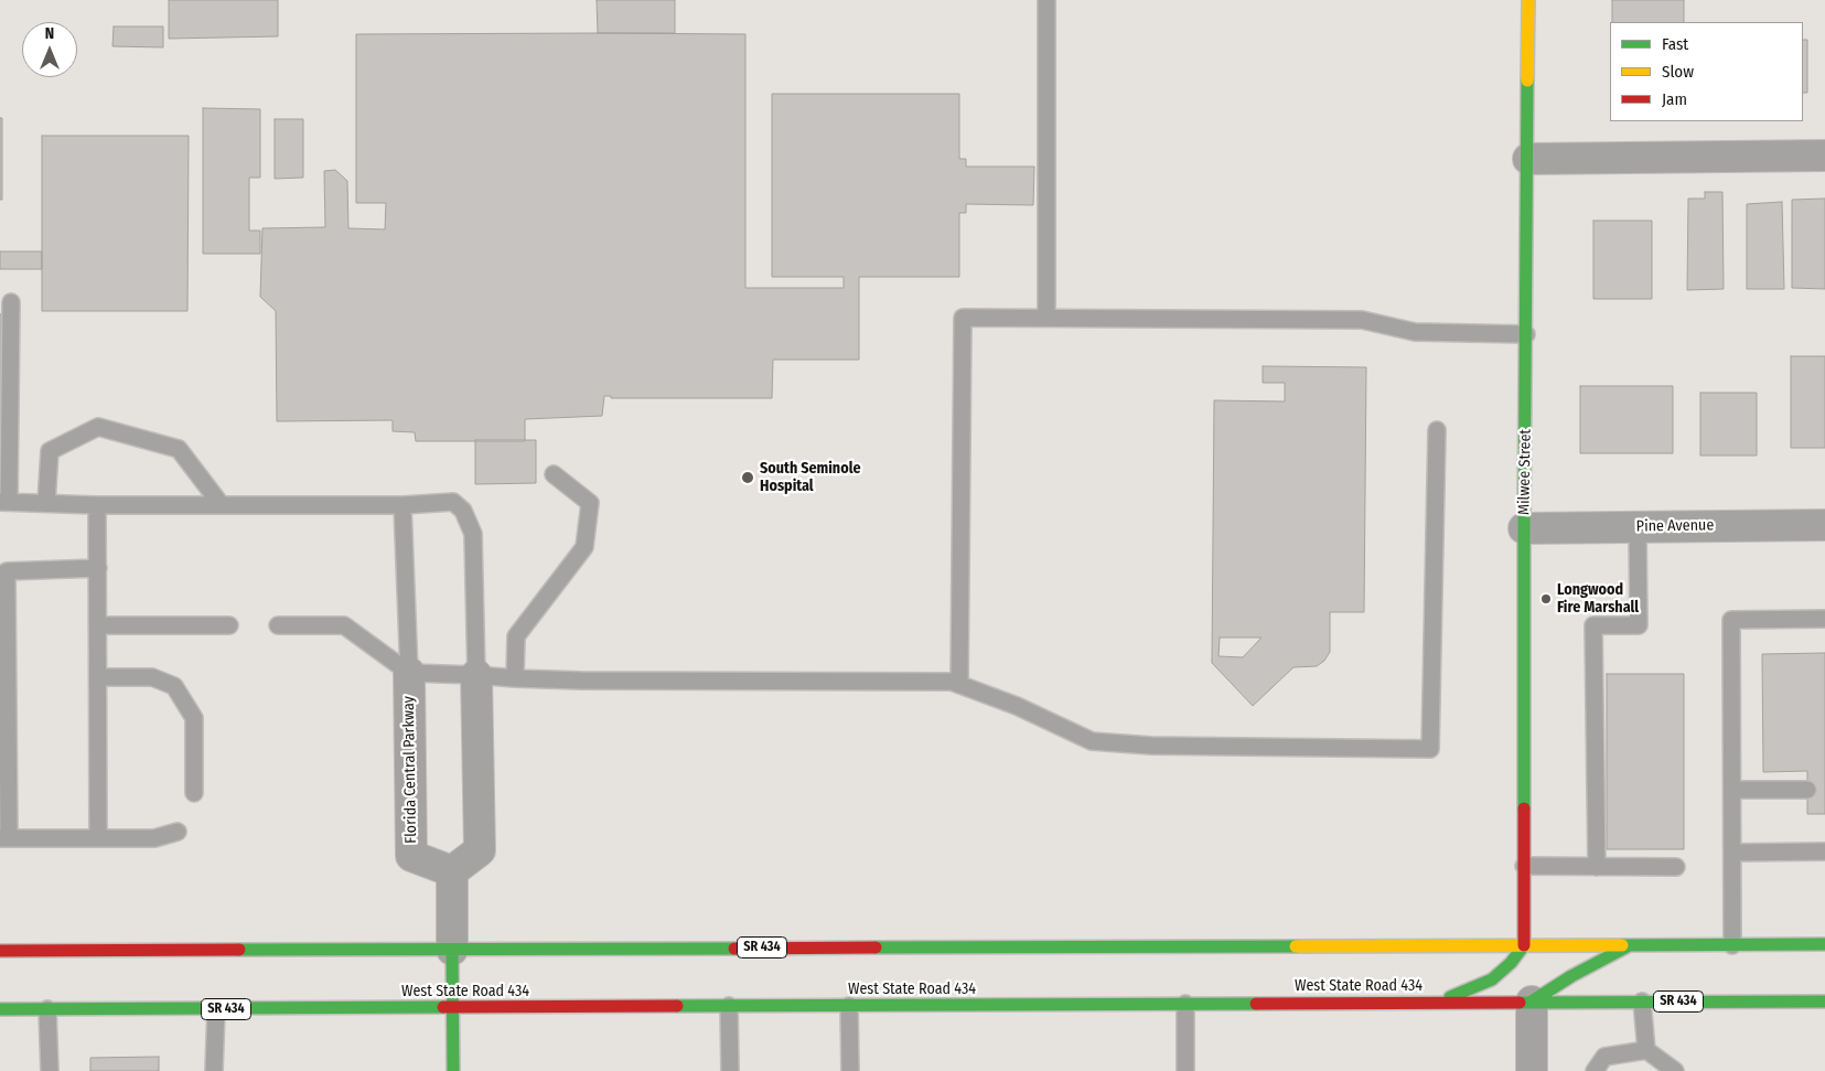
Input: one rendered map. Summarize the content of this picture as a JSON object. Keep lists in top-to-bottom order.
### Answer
{
  "streets": {
    "main road": ["Milwee Street", "SR 434", "West State Road 434"],
    "street": ["Pine Avenue", "Florida Central Parkway"]
  },
  "crossings": [
    ["Milwee Street", "Pine Avenue"],
    ["Milwee Street", "SR 434"]
  ],
  "places": ["South Seminole Hospital", "Longwood Fire Marshall"],
  "legend": ["Fast", "Slow", "Jam"],
  "north": "top"
}
